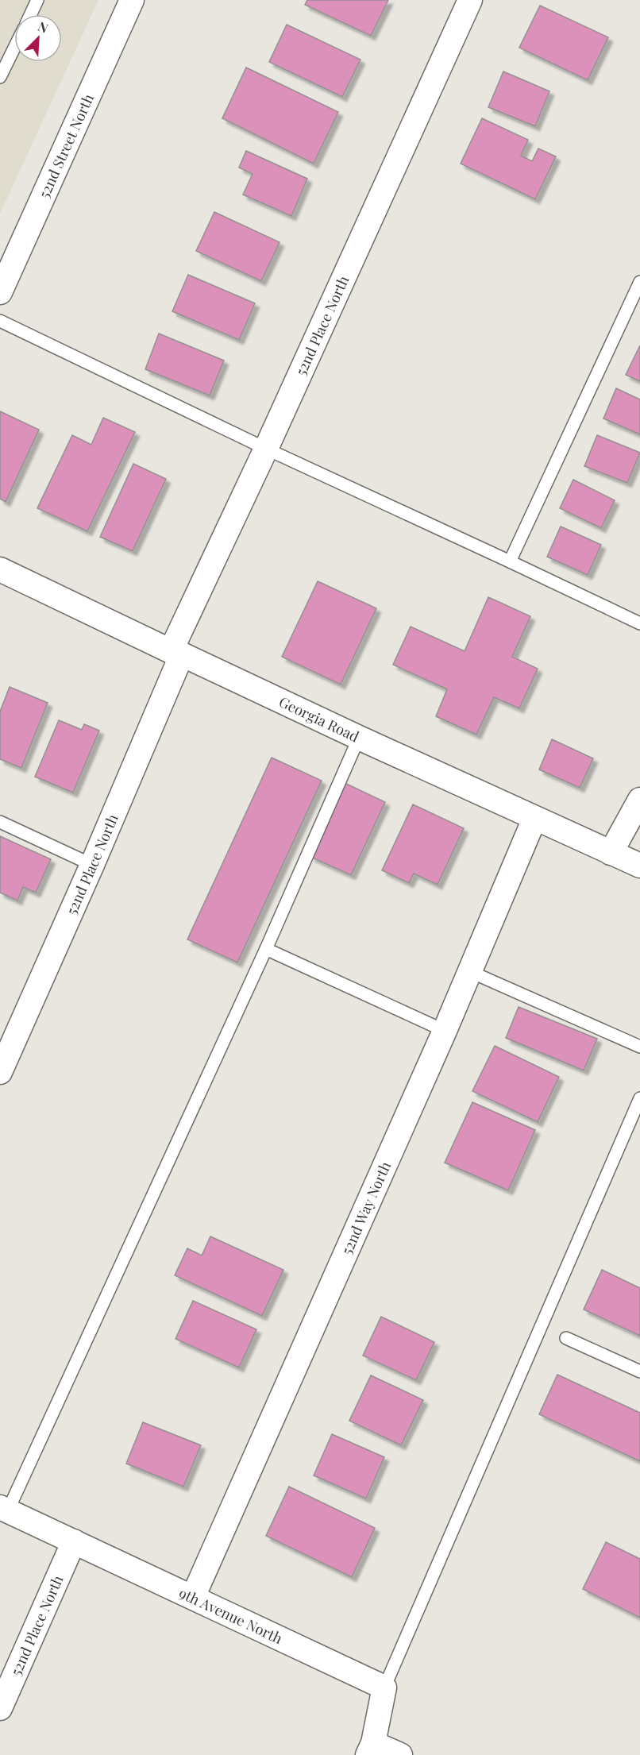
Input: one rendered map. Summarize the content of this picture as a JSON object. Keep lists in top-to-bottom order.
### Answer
{
  "streets": {
    "street": [
      "52nd Street North",
      "52nd Place North",
      "Georgia Road",
      "52nd Way North",
      "9th Avenue North"
    ]
  },
  "crossings": [
    ["52nd Place North", "Georgia Road"],
    ["52nd Place North", "9th Avenue North"],
    ["Georgia Road", "52nd Way North"],
    ["52nd Way North", "9th Avenue North"]
  ],
  "north": "top right"
}
